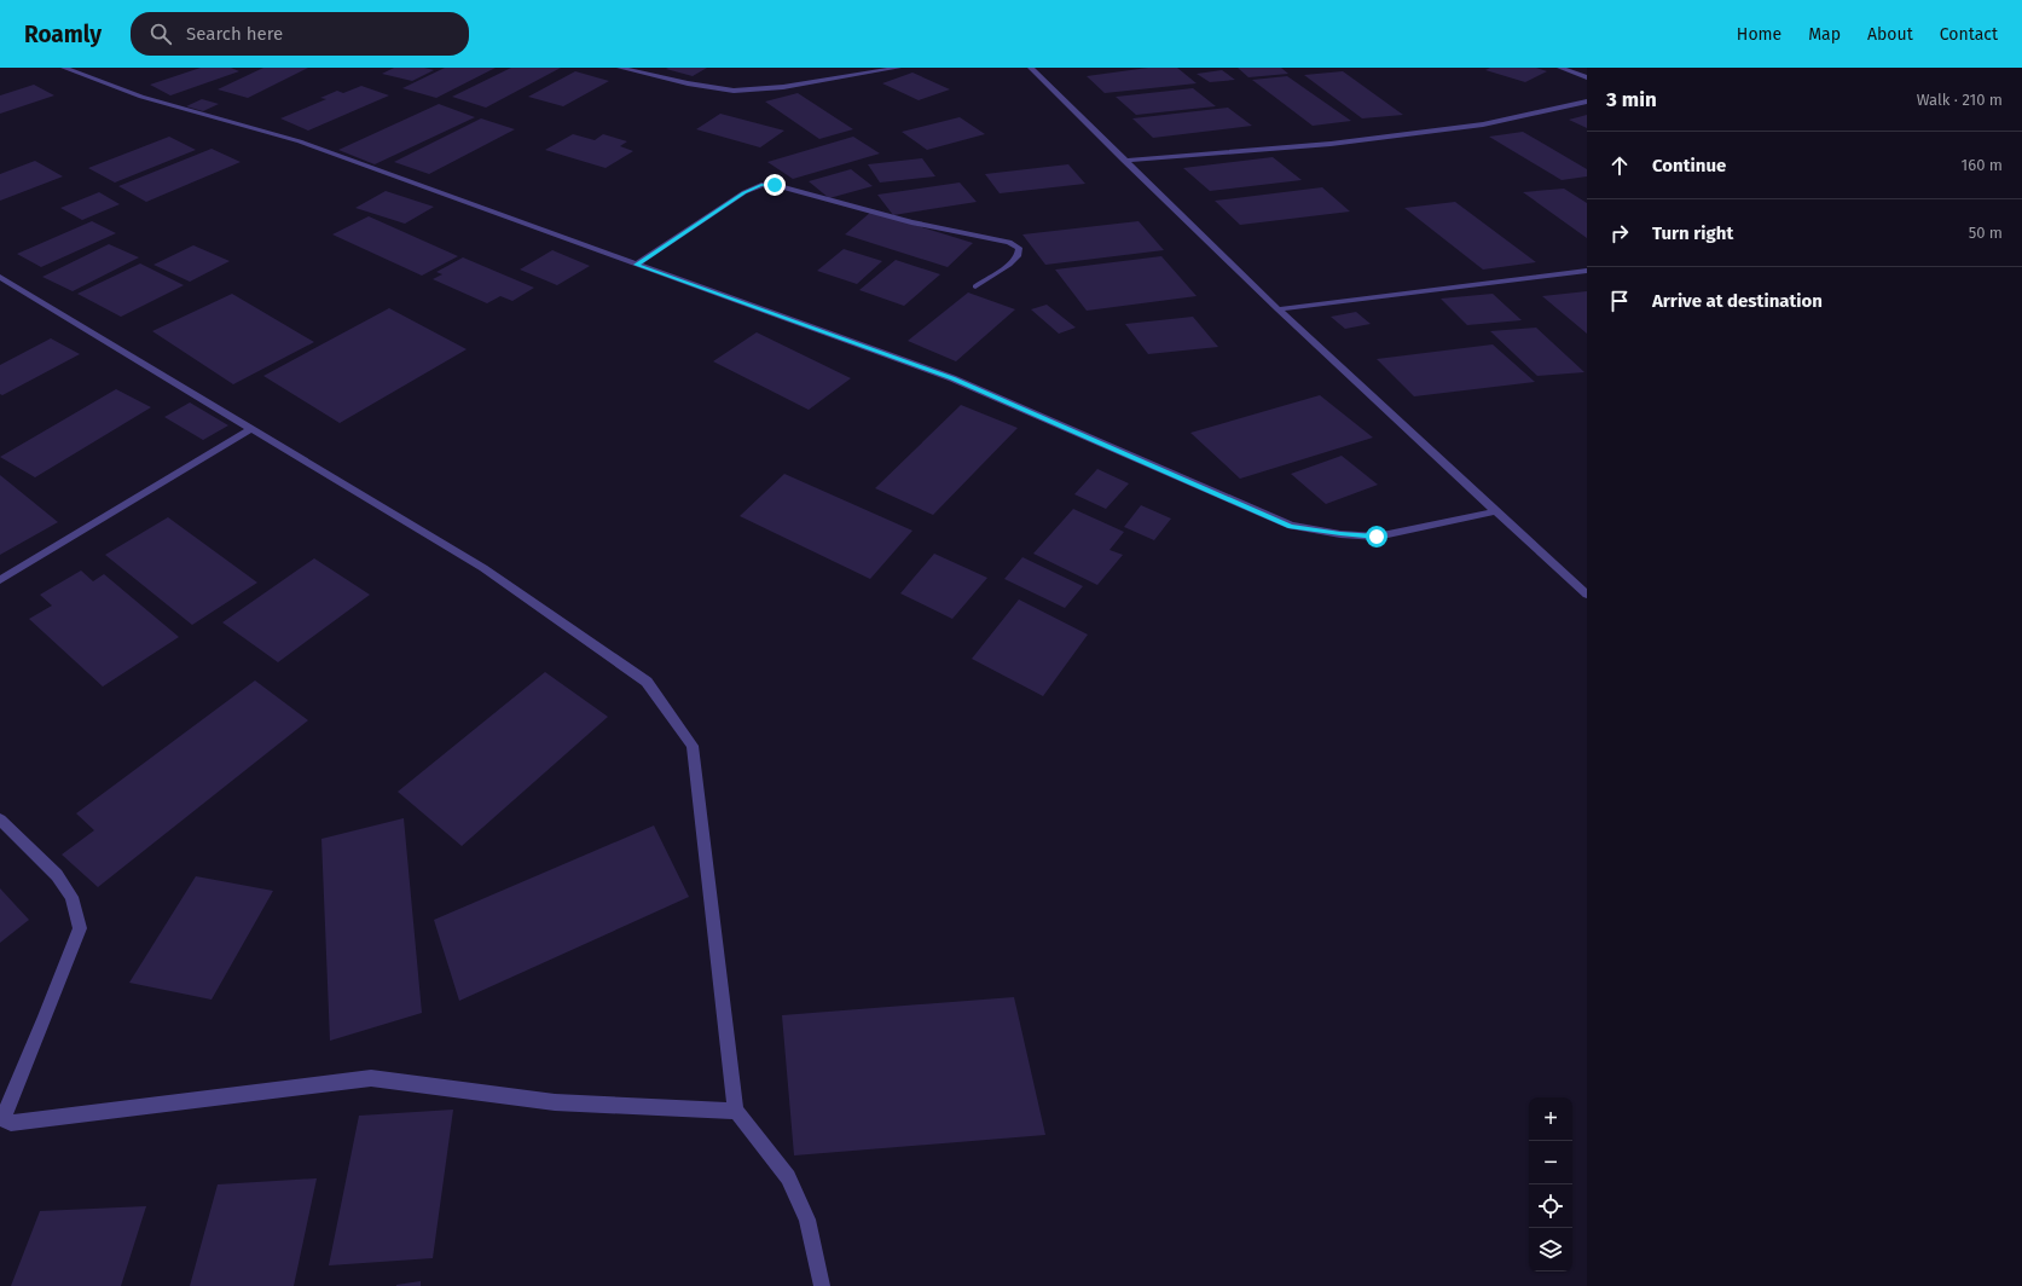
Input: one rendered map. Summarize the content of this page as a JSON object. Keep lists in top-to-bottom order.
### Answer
{
  "page": {
    "header": "Roamly",
    "search": "Search here",
    "nav": [
      "Home",
      "Map",
      "About",
      "Contact"
    ],
    "heading": ["3 min", "Walk · 210 m"],
    "list": [
      ["Continue", "160 m"],
      ["Turn right", "50 m"],
      "Arrive at destination"
    ],
    "map_buttons": ["+", "−"]
  }
}
